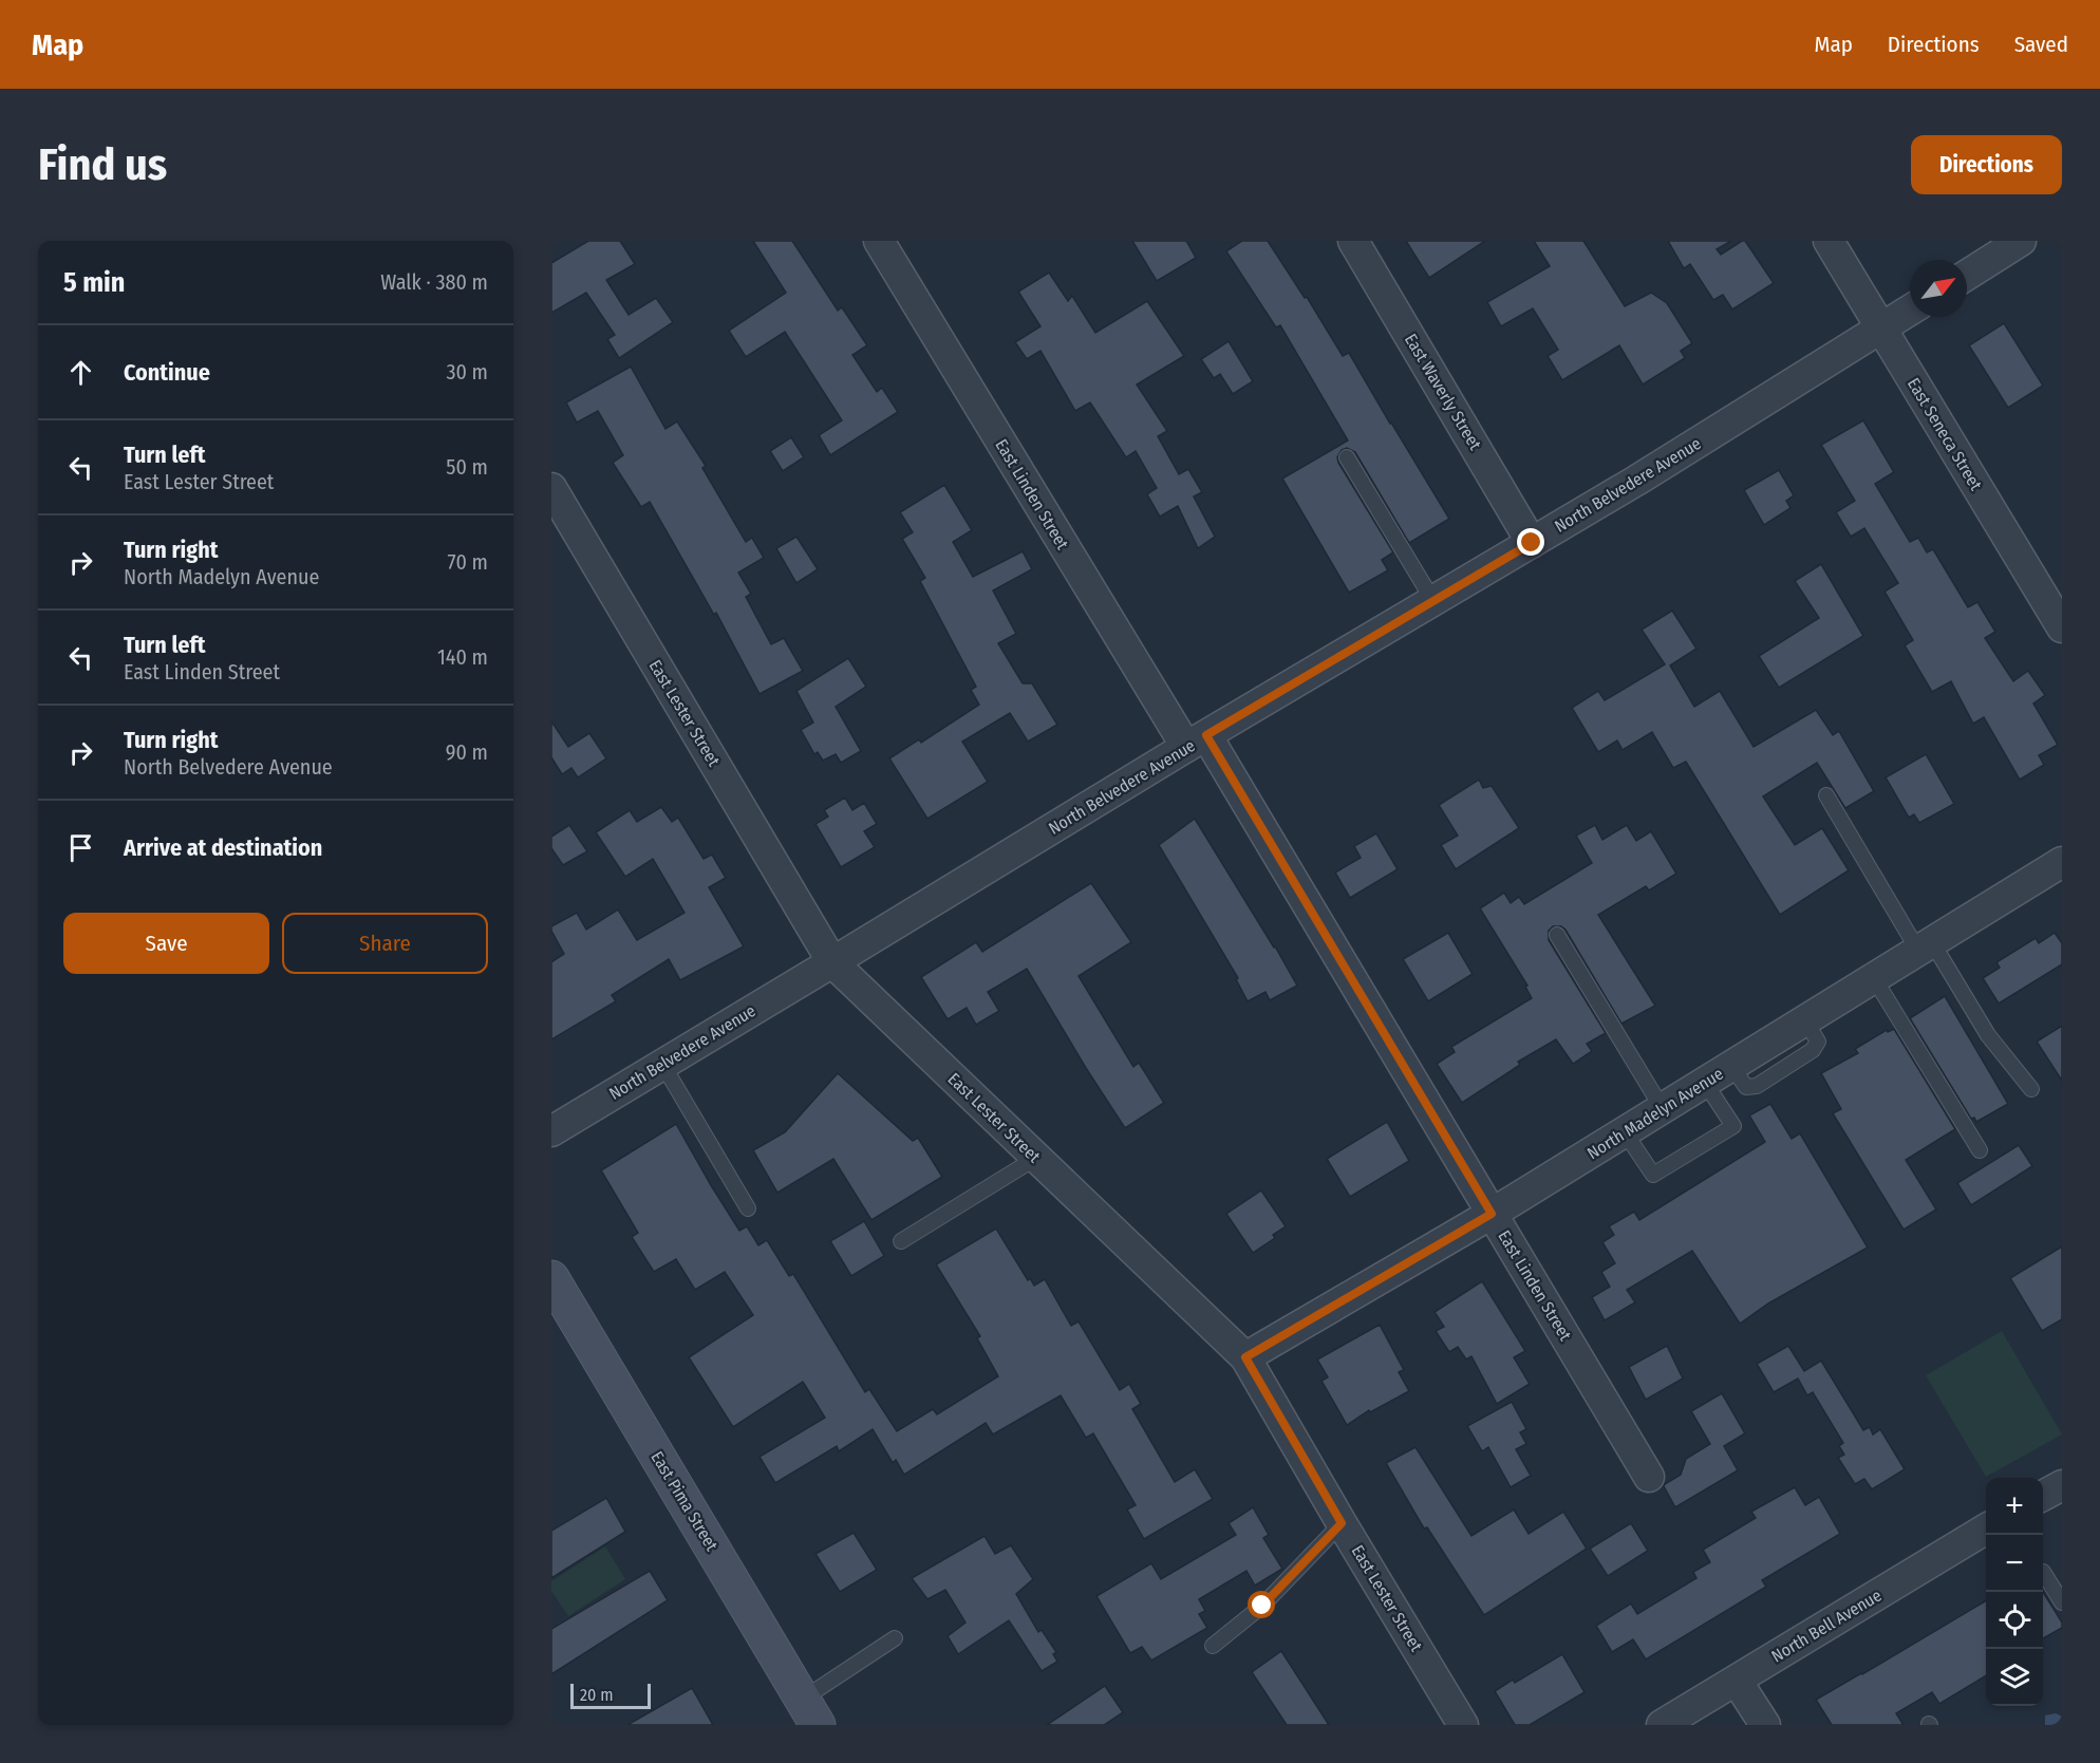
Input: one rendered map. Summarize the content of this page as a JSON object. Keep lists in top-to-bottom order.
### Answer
{
  "streets": {
    "street": [
      "East Waverly Street",
      "East Seneca Street",
      "North Belvedere Avenue",
      "East Linden Street",
      "East Lester Street",
      "North Madelyn Avenue",
      "East Pima Street",
      "North Bell Avenue"
    ]
  },
  "crossings": [
    ["East Waverly Street", "North Belvedere Avenue"],
    ["East Seneca Street", "North Belvedere Avenue"],
    ["North Belvedere Avenue", "East Linden Street"],
    ["North Belvedere Avenue", "East Lester Street"],
    ["East Linden Street", "North Madelyn Avenue"],
    ["East Lester Street", "North Madelyn Avenue"]
  ],
  "scale_bar": "20 m",
  "north": "top right",
  "page": {
    "header": "Map",
    "nav": ["Map", "Directions", "Saved"],
    "buttons": [
      "Directions",
      ["Save", "Share"]
    ],
    "title": "Find us",
    "heading": ["5 min", "Walk · 380 m"],
    "list": [
      ["Continue", "30 m"],
      ["Turn left", "East Lester Street", "50 m"],
      ["Turn right", "North Madelyn Avenue", "70 m"],
      ["Turn left", "East Linden Street", "140 m"],
      ["Turn right", "North Belvedere Avenue", "90 m"],
      "Arrive at destination"
    ],
    "map_buttons": ["+", "−"],
    "scale": "20 m"
  }
}
